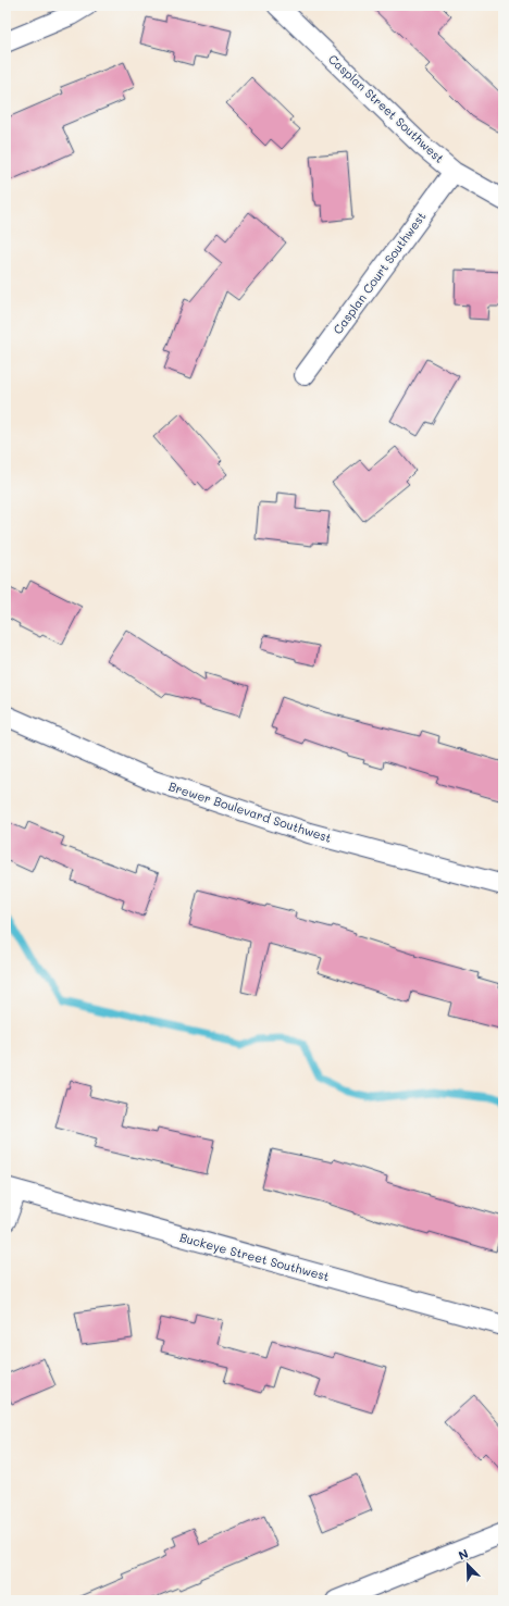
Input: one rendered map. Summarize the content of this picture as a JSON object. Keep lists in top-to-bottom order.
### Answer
{
  "streets": {
    "street": [
      "Casplan Street Southwest",
      "Casplan Court Southwest",
      "Brewer Boulevard Southwest",
      "Buckeye Street Southwest"
    ]
  },
  "crossings": [
    ["Casplan Street Southwest", "Casplan Court Southwest"]
  ],
  "north": "top left"
}
